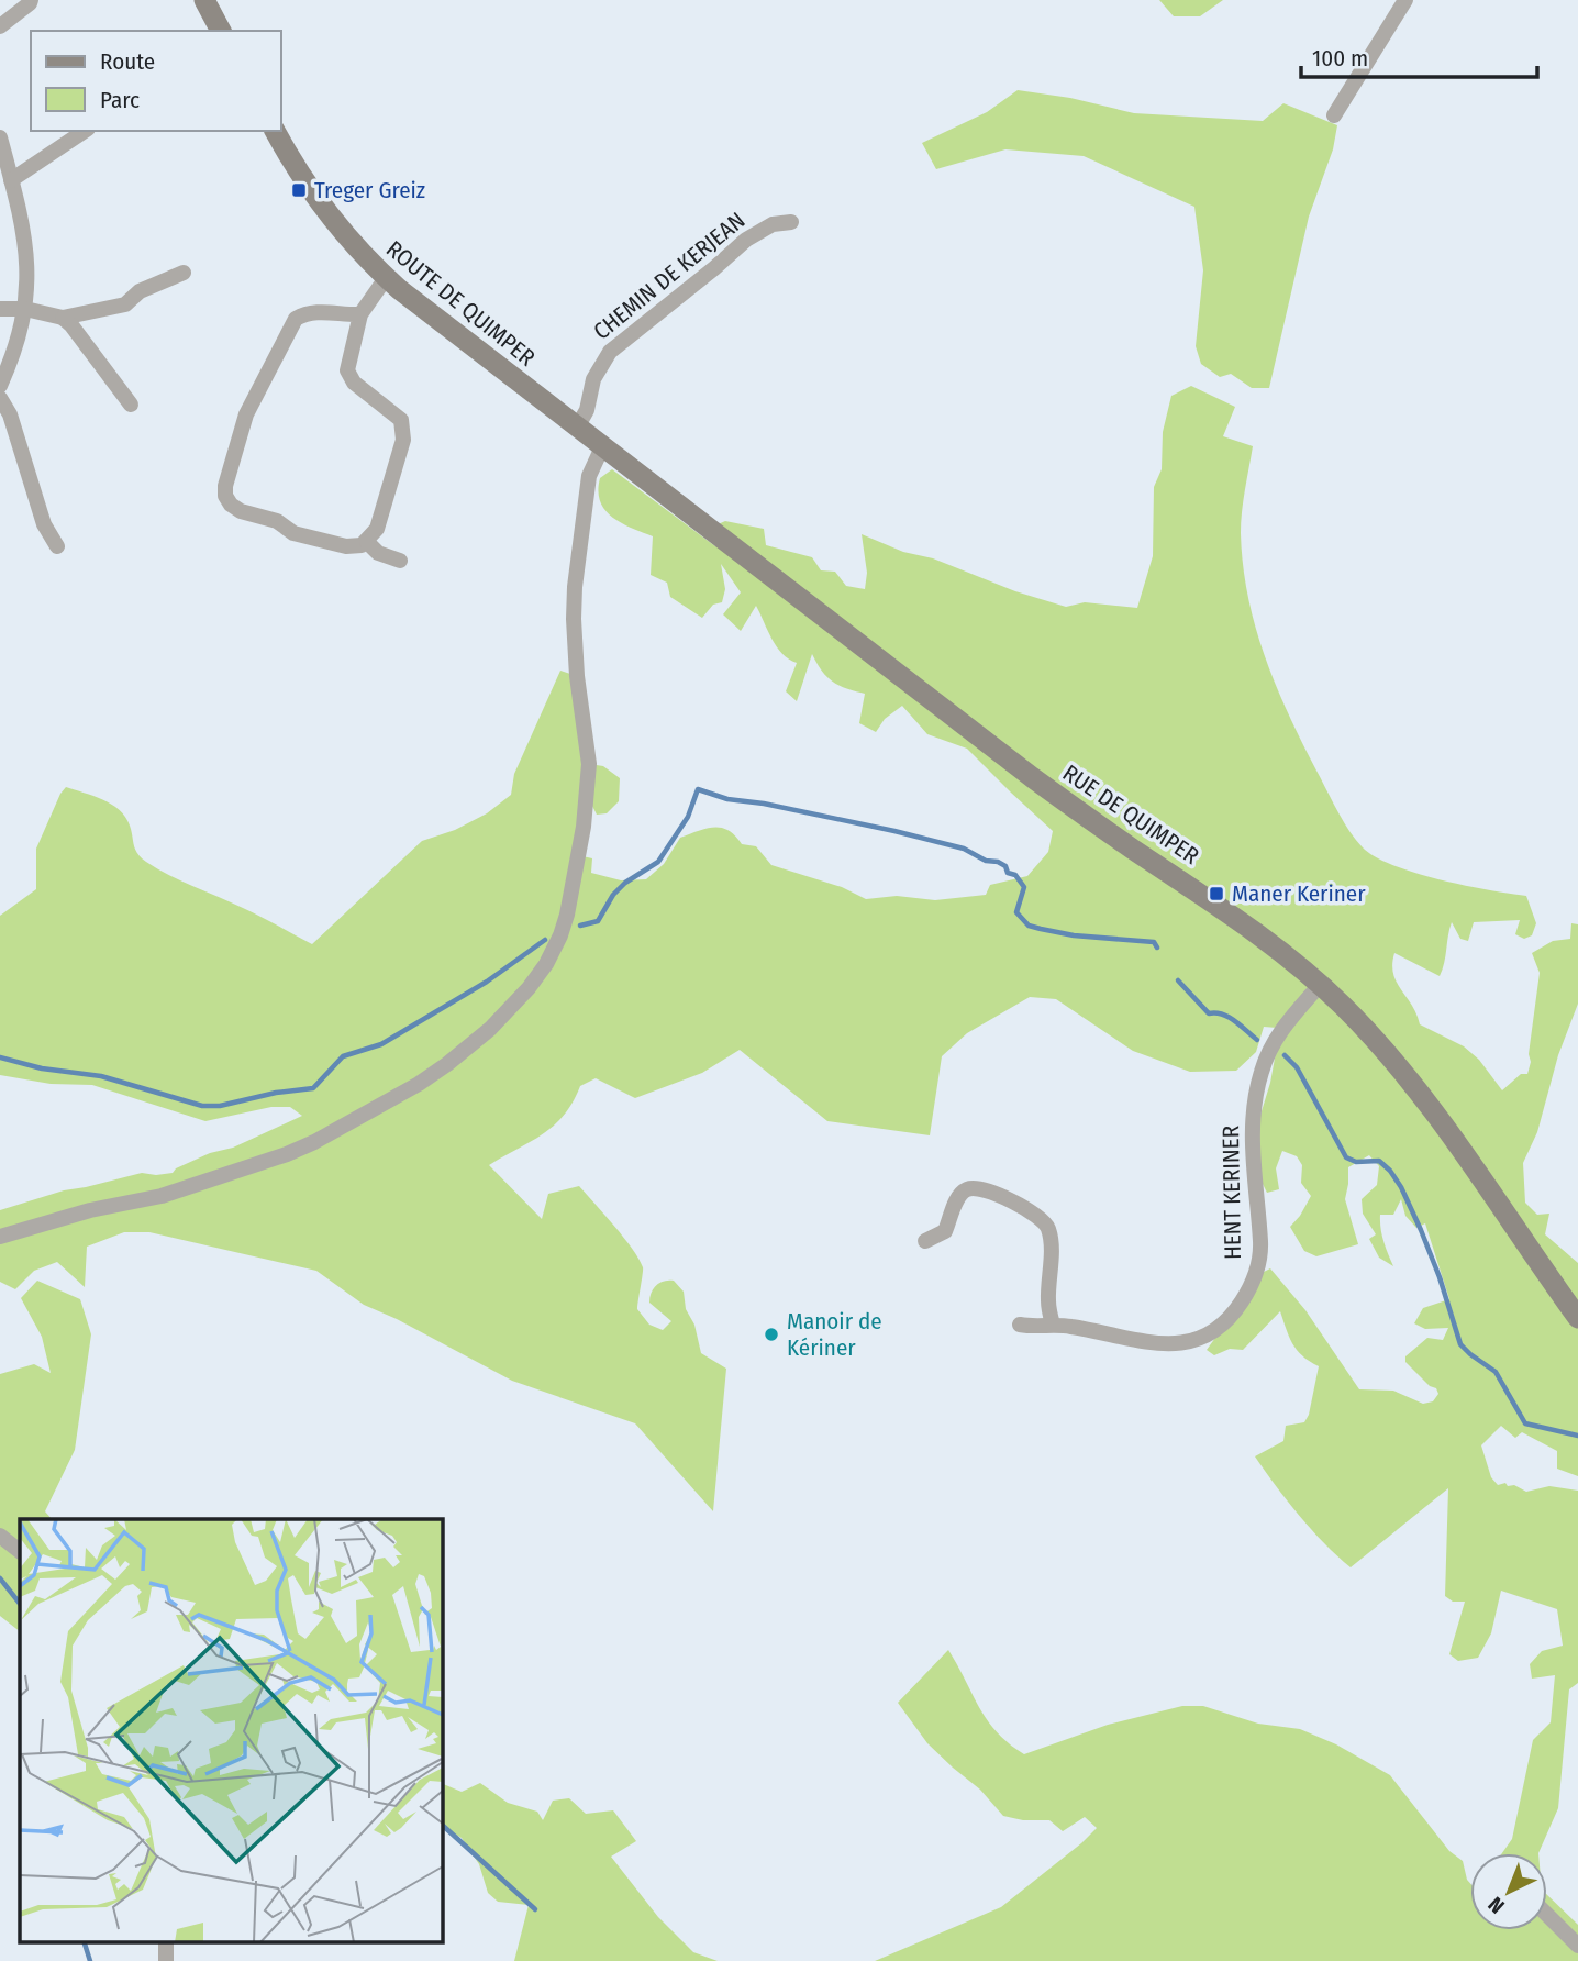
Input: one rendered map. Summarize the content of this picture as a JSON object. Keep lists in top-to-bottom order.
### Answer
{
  "streets": {
    "main road": ["ROUTE DE QUIMPER", "RUE DE QUIMPER"],
    "street": ["CHEMIN DE KERJEAN", "HENT KERINER"]
  },
  "crossings": [
    ["CHEMIN DE KERJEAN", "ROUTE DE QUIMPER"],
    ["CHEMIN DE KERJEAN", "RUE DE QUIMPER"],
    ["ROUTE DE QUIMPER", "RUE DE QUIMPER"],
    ["RUE DE QUIMPER", "HENT KERINER"]
  ],
  "places": {
    "transit": ["Treger Greiz", "Maner Keriner"],
    "other": ["Manoir de Kériner"]
  },
  "legend": ["Route", "Parc"],
  "scale_bar": "100 m",
  "north": "bottom left"
}
